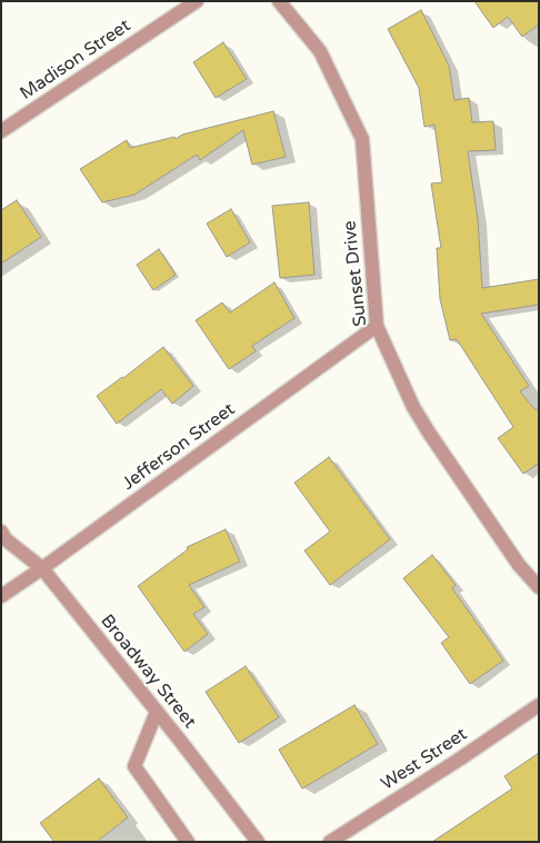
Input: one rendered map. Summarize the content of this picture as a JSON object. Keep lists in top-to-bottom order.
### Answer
{
  "streets": {
    "street": [
      "Madison Street",
      "Sunset Drive",
      "Jefferson Street",
      "Broadway Street",
      "West Street"
    ]
  },
  "crossings": [
    ["Sunset Drive", "Jefferson Street"],
    ["Jefferson Street", "Broadway Street"]
  ]
}
